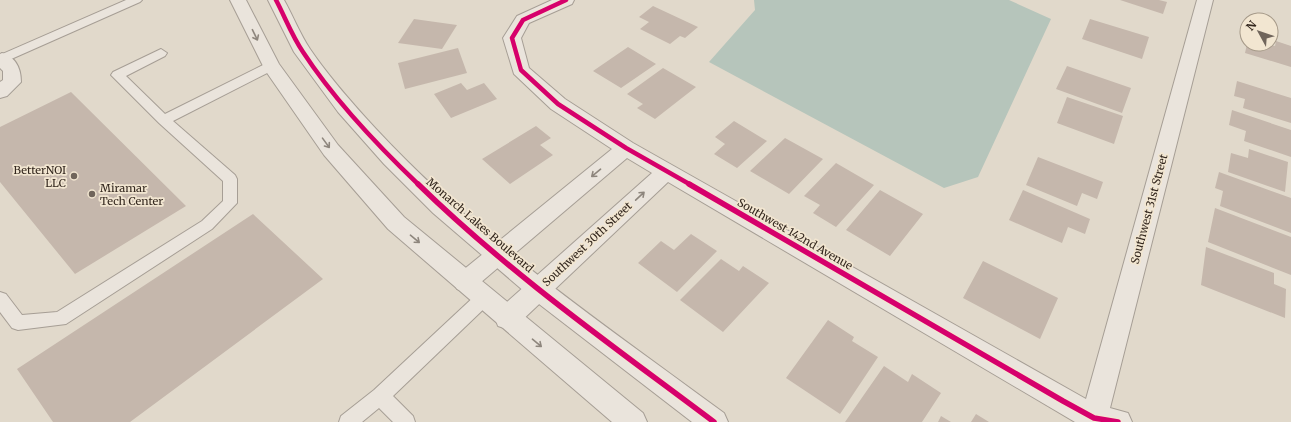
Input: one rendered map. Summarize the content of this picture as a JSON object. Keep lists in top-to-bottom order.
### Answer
{
  "streets": {
    "street": [
      "Southwest 31st Street",
      "Monarch Lakes Boulevard",
      "Southwest 142nd Avenue",
      "Southwest 30th Street"
    ]
  },
  "crossings": [
    ["Southwest 31st Street", "Southwest 142nd Avenue"],
    ["Monarch Lakes Boulevard", "Southwest 30th Street"],
    ["Southwest 142nd Avenue", "Southwest 30th Street"]
  ],
  "places": ["BetterNOI LLC", "Miramar Tech Center"],
  "north": "top left"
}
